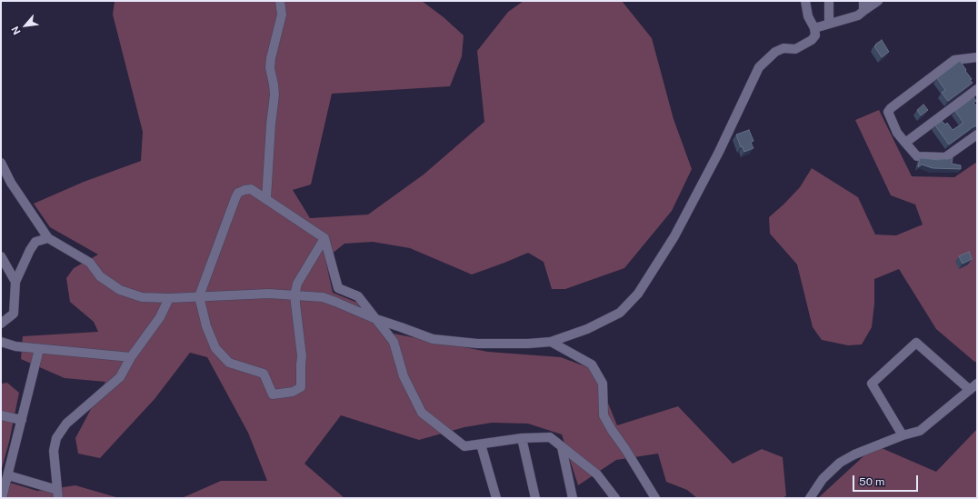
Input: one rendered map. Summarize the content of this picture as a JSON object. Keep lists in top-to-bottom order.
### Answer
{
  "scale_bar": "50 m",
  "north": "bottom left"
}
